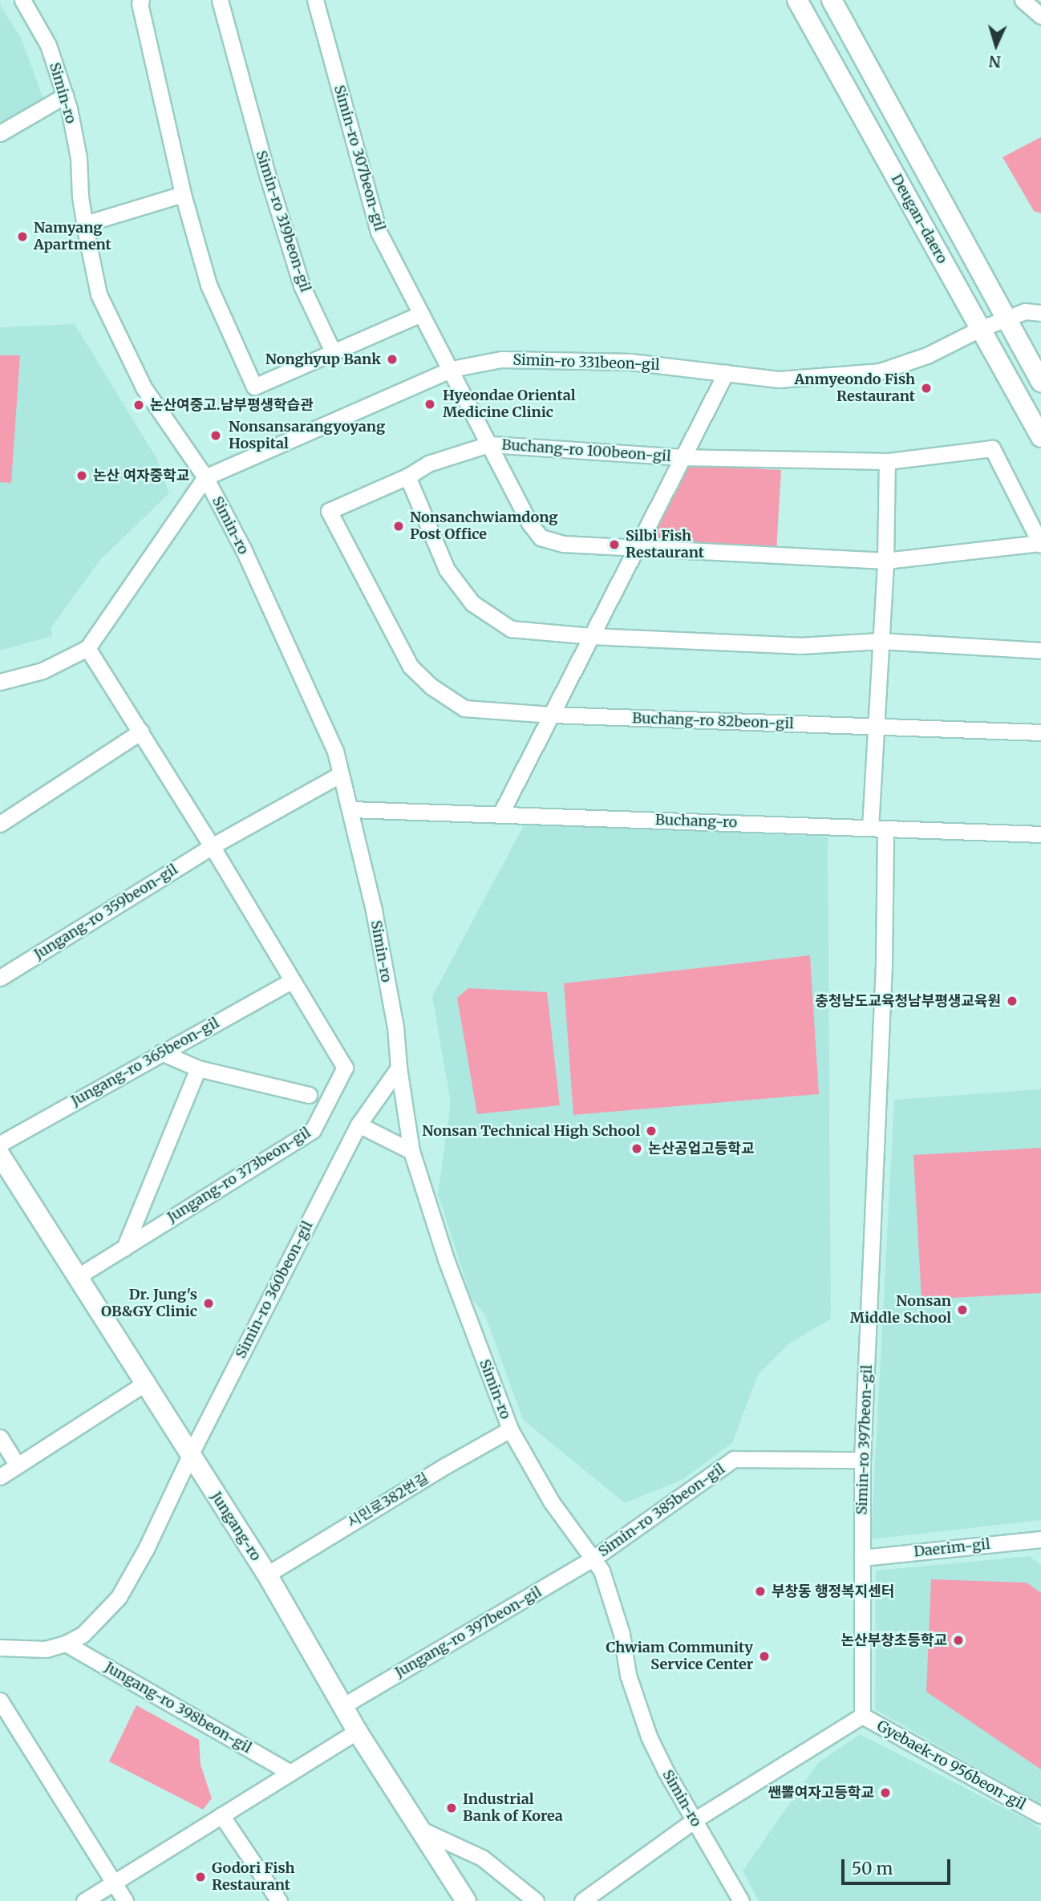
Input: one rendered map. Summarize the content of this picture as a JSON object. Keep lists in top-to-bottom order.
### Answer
{
  "streets": {
    "street": [
      "Simin-ro",
      "Simin-ro 307beon-gil",
      "Deugan-daero",
      "Simin-ro 319beon-gil",
      "Simin-ro 331beon-gil",
      "Buchang-ro 100beon-gil",
      "Buchang-ro 82beon-gil",
      "Buchang-ro",
      "Jungang-ro 359beon-gil",
      "Jungang-ro 365beon-gil",
      "Jungang-ro 373beon-gil",
      "Simin-ro 360beon-gil",
      "Simin-ro 397beon-gil",
      "시민로382번길",
      "Simin-ro 385beon-gil",
      "Jungang-ro",
      "Daerim-gil",
      "Jungang-ro 397beon-gil",
      "Jungang-ro 398beon-gil",
      "Gyebaek-ro 956beon-gil"
    ]
  },
  "crossings": [
    ["Simin-ro", "Simin-ro 331beon-gil"],
    ["Simin-ro", "Buchang-ro"],
    ["Simin-ro", "Jungang-ro 359beon-gil"],
    ["Simin-ro", "Simin-ro 360beon-gil"],
    ["Simin-ro", "시민로382번길"],
    ["Simin-ro", "Simin-ro 385beon-gil"],
    ["Simin-ro", "Jungang-ro 397beon-gil"],
    ["Simin-ro 307beon-gil", "Simin-ro 331beon-gil"],
    ["Simin-ro 307beon-gil", "Buchang-ro 100beon-gil"],
    ["Deugan-daero", "Simin-ro 331beon-gil"],
    ["Simin-ro 331beon-gil", "Buchang-ro 100beon-gil"],
    ["Buchang-ro", "Simin-ro 397beon-gil"],
    ["Jungang-ro 365beon-gil", "Jungang-ro 373beon-gil"],
    ["Jungang-ro 373beon-gil", "Jungang-ro"],
    ["Simin-ro 360beon-gil", "Jungang-ro"],
    ["Simin-ro 360beon-gil", "Jungang-ro 398beon-gil"],
    ["Simin-ro 397beon-gil", "Simin-ro 385beon-gil"],
    ["Simin-ro 397beon-gil", "Daerim-gil"],
    ["Simin-ro 397beon-gil", "Gyebaek-ro 956beon-gil"],
    ["시민로382번길", "Jungang-ro"],
    ["Simin-ro 385beon-gil", "Jungang-ro 397beon-gil"],
    ["Jungang-ro", "Jungang-ro 397beon-gil"]
  ],
  "places": [
    "Namyang Apartment",
    "Nonghyup Bank",
    "Anmyeondo Fish Restaurant",
    "Hyeondae Oriental Medicine Clinic",
    "논산여중고.남부평생학습관",
    "Nonsansarangyoyang Hospital",
    "논산 여자중학교",
    "Nonsanchwiamdong Post Office",
    "Silbi Fish Restaurant",
    "충청남도교육청남부평생교육원",
    "Nonsan Technical High School",
    "논산공업고등학교",
    "Dr. Jung's OB&GY Clinic",
    "Nonsan Middle School",
    "부창동 행정복지센터",
    "논산부창초등학교",
    "Chwiam Community Service Center",
    "쌘뽈여자고등학교",
    "Industrial Bank of Korea",
    "Godori Fish Restaurant"
  ],
  "scale_bar": "50 m",
  "north": "bottom"
}
